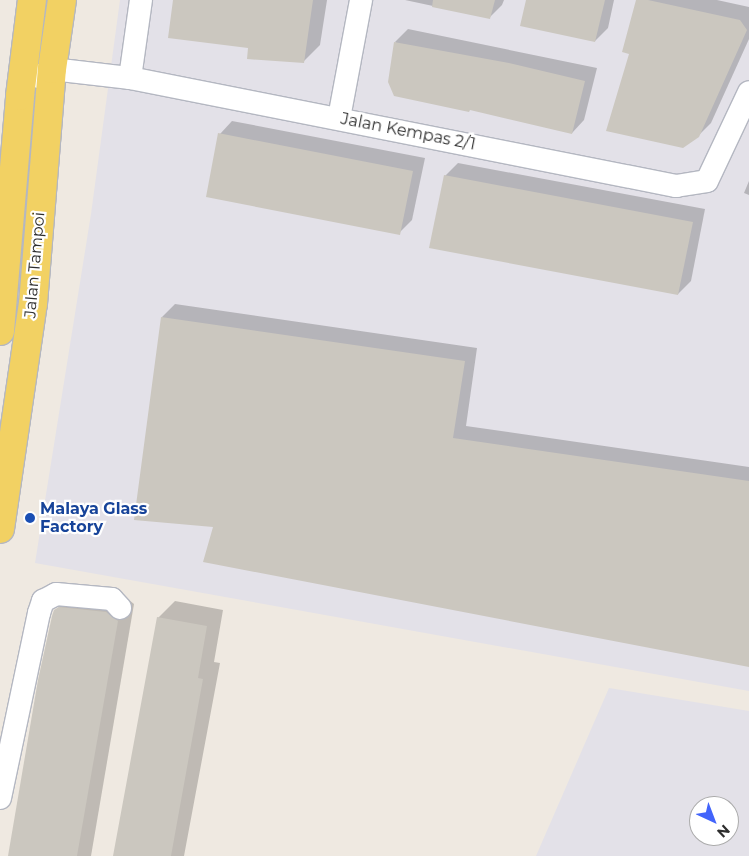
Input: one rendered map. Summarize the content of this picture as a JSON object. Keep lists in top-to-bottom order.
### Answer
{
  "streets": {
    "main road": ["Jalan Tampoi"],
    "street": ["Jalan Kempas 2/1"]
  },
  "crossings": [
    ["Jalan Kempas 2/1", "Jalan Tampoi"]
  ],
  "places": ["Malaya Glass Factory"],
  "north": "bottom right"
}
